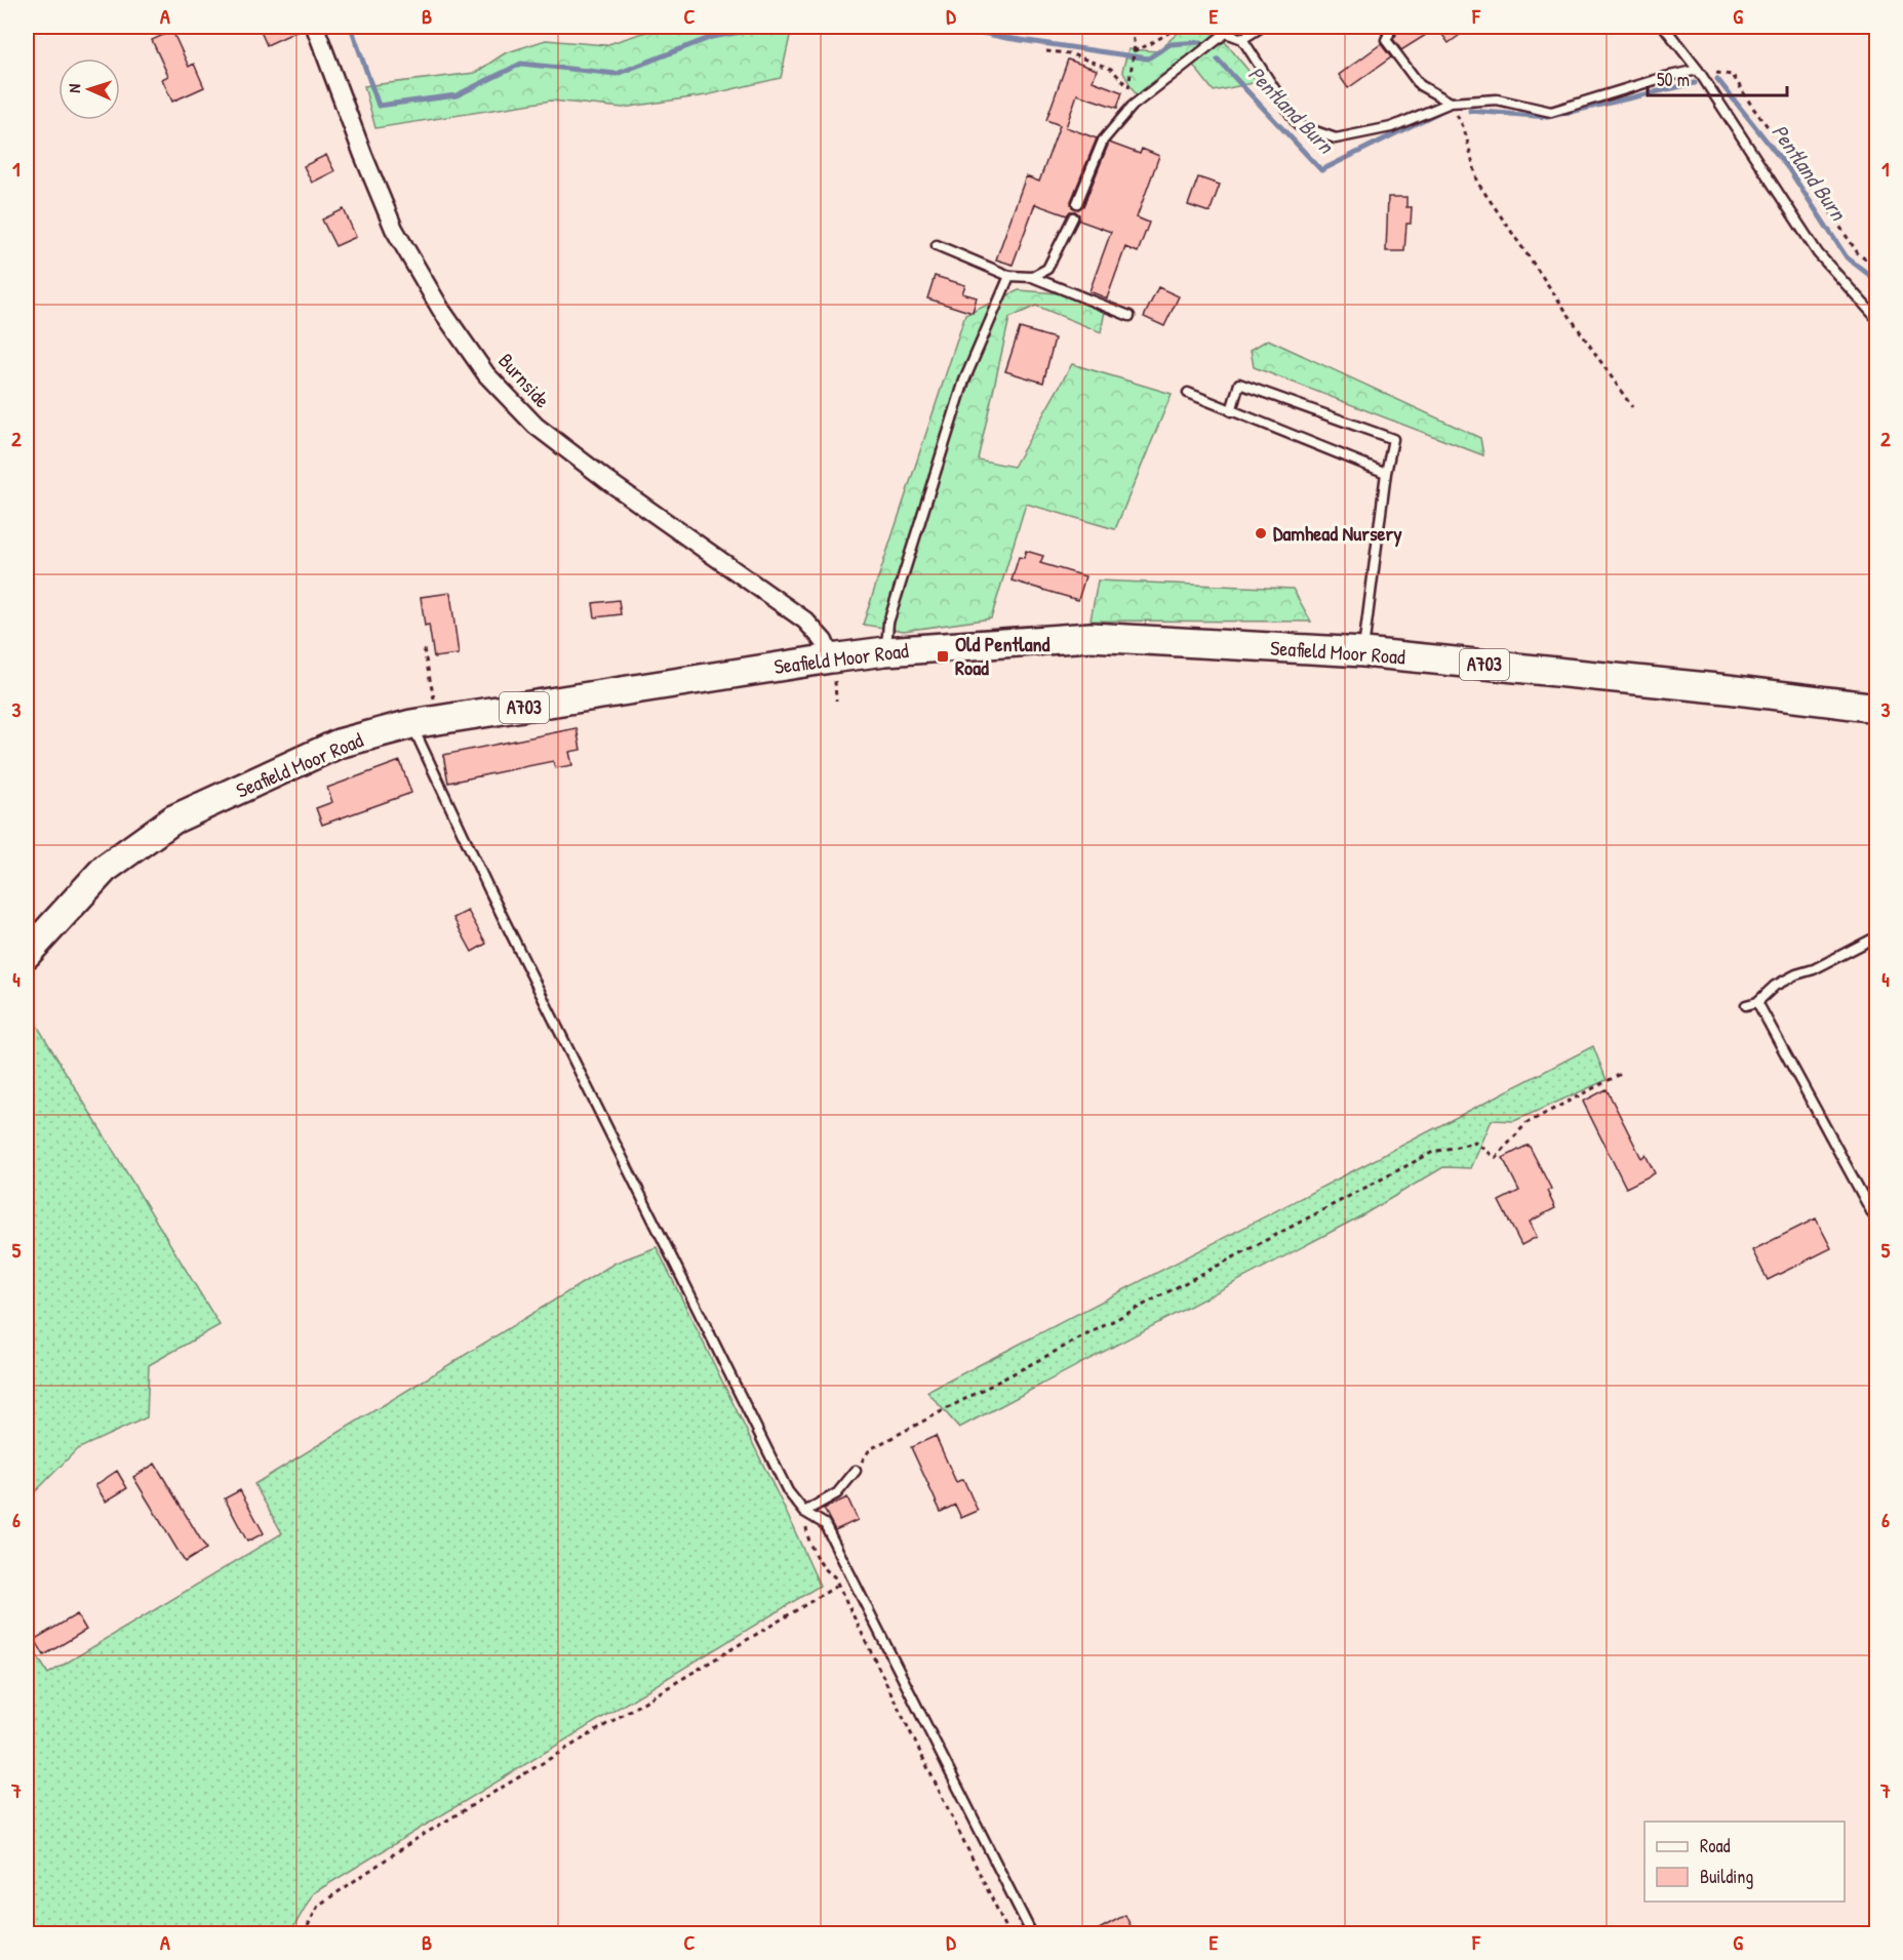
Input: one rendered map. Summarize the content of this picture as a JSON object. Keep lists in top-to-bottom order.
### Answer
{
  "streets": {
    "main road": ["Seafield Moor Road", "A703"],
    "street": ["Burnside"]
  },
  "crossings": [
    ["Burnside", "Seafield Moor Road"]
  ],
  "water": ["Pentland Burn"],
  "places": {
    "other": ["Damhead Nursery"],
    "transit": ["Old Pentland Road"]
  },
  "legend": ["Road", "Building"],
  "scale_bar": "50 m",
  "north": "left",
  "grid": {
    "columns": [
      "A",
      "B",
      "C",
      "D",
      "E",
      "F",
      "G"
    ],
    "rows": [
      "1",
      "2",
      "3",
      "4",
      "5",
      "6",
      "7"
    ]
  }
}
